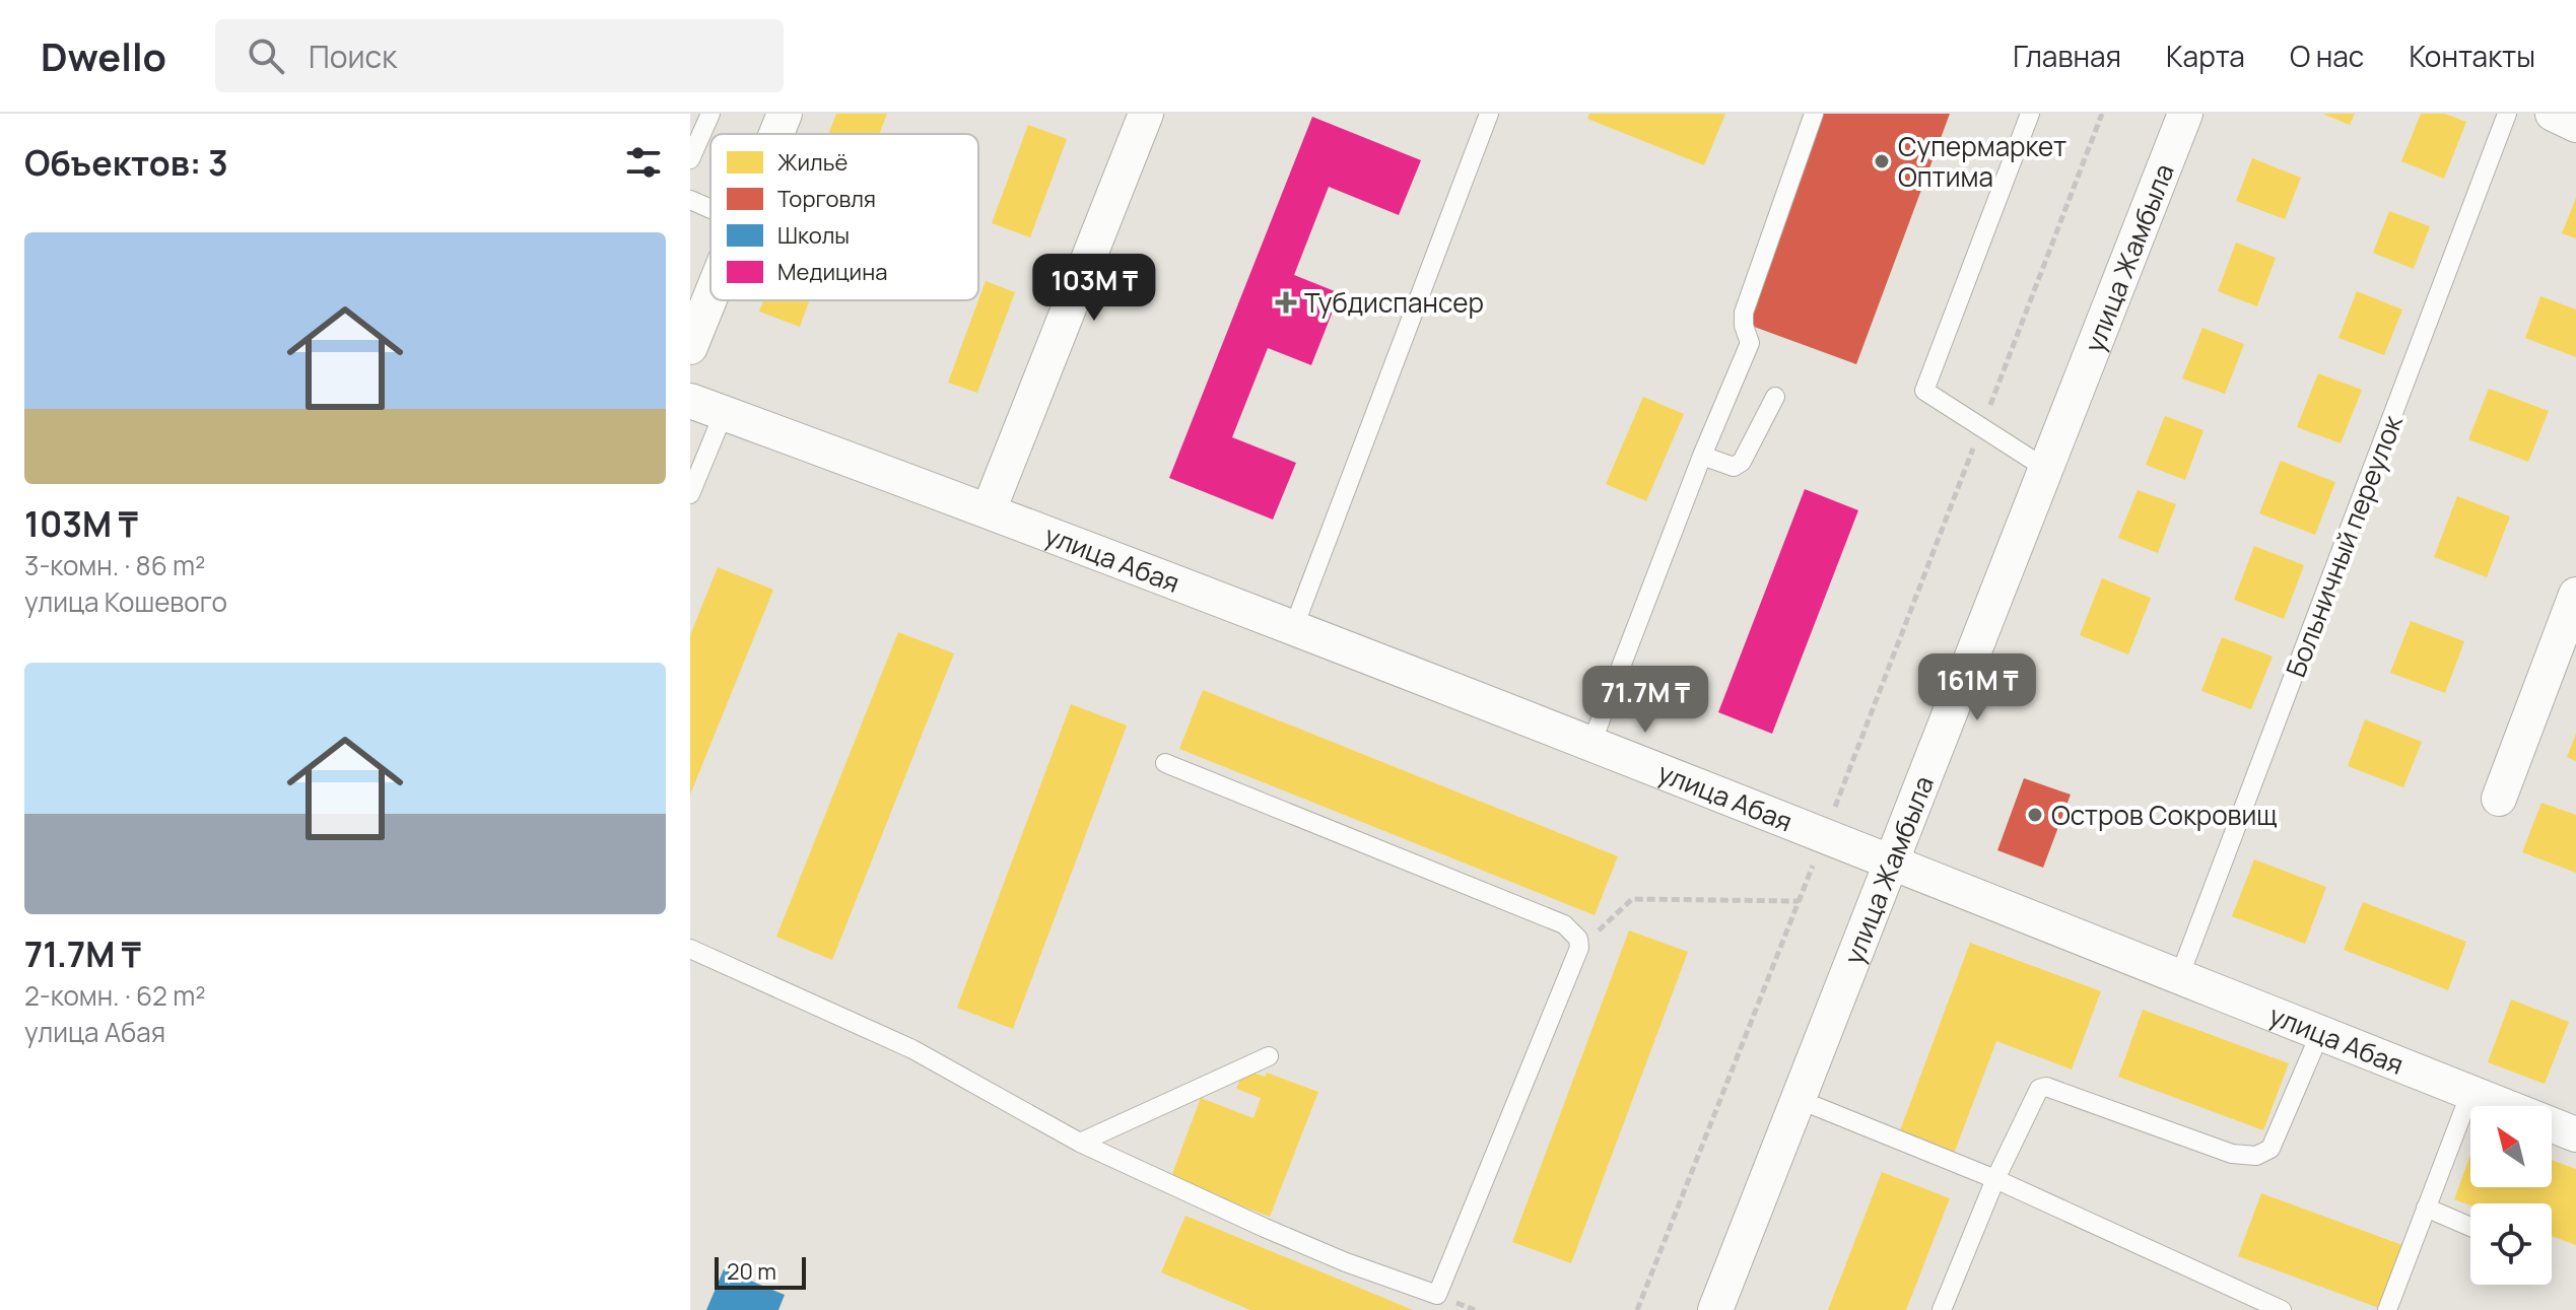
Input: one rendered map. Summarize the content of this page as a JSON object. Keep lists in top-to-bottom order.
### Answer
{
  "streets": {
    "street": ["улица Жамбыла", "улица Абая"],
    "lane": ["Больничный переулок"]
  },
  "crossings": [
    ["улица Жамбыла", "улица Абая"],
    ["Больничный переулок", "улица Абая"]
  ],
  "places": {
    "other": ["Супермаркет Оптима", "Остров Сокровищ"],
    "health": ["Тубдиспансер"]
  },
  "legend": [
    "Жильё",
    "Торговля",
    "Школы",
    "Медицина"
  ],
  "scale_bar": "20 m",
  "north": "top left",
  "page": {
    "header": "Dwello",
    "search": "Поиск",
    "nav": [
      "Главная",
      "Карта",
      "О нас",
      "Контакты"
    ],
    "heading": "Объектов: 3",
    "list": [
      {
        "name": "103M ₸",
        "note": "3-комн. · 86 m² · улица Кошевого"
      },
      {
        "name": "71.7M ₸",
        "note": "2-комн. · 62 m² · улица Абая"
      }
    ],
    "price": ["103M ₸", "161M ₸", "71.7M ₸"],
    "scale": "20 m"
  }
}
